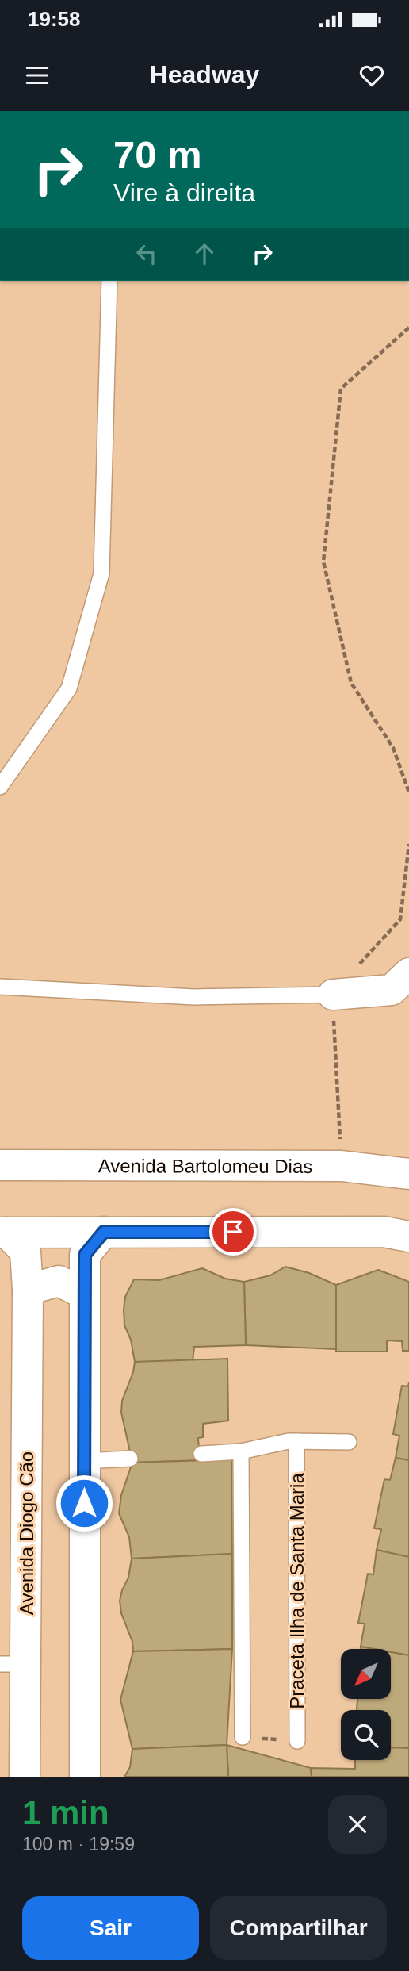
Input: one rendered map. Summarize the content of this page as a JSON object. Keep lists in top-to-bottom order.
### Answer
{
  "streets": {
    "street": ["Avenida Bartolomeu Dias", "Avenida Diogo Cão"],
    "lane": ["Praceta Ilha de Santa Maria"]
  },
  "north": "bottom left",
  "page": {
    "status": "19:58",
    "header": "Headway",
    "turn": ["70 m", "Vire à direita"],
    "heading": ["1 min", "100 m · 19:59"],
    "buttons": ["Sair", "Compartilhar"]
  }
}
